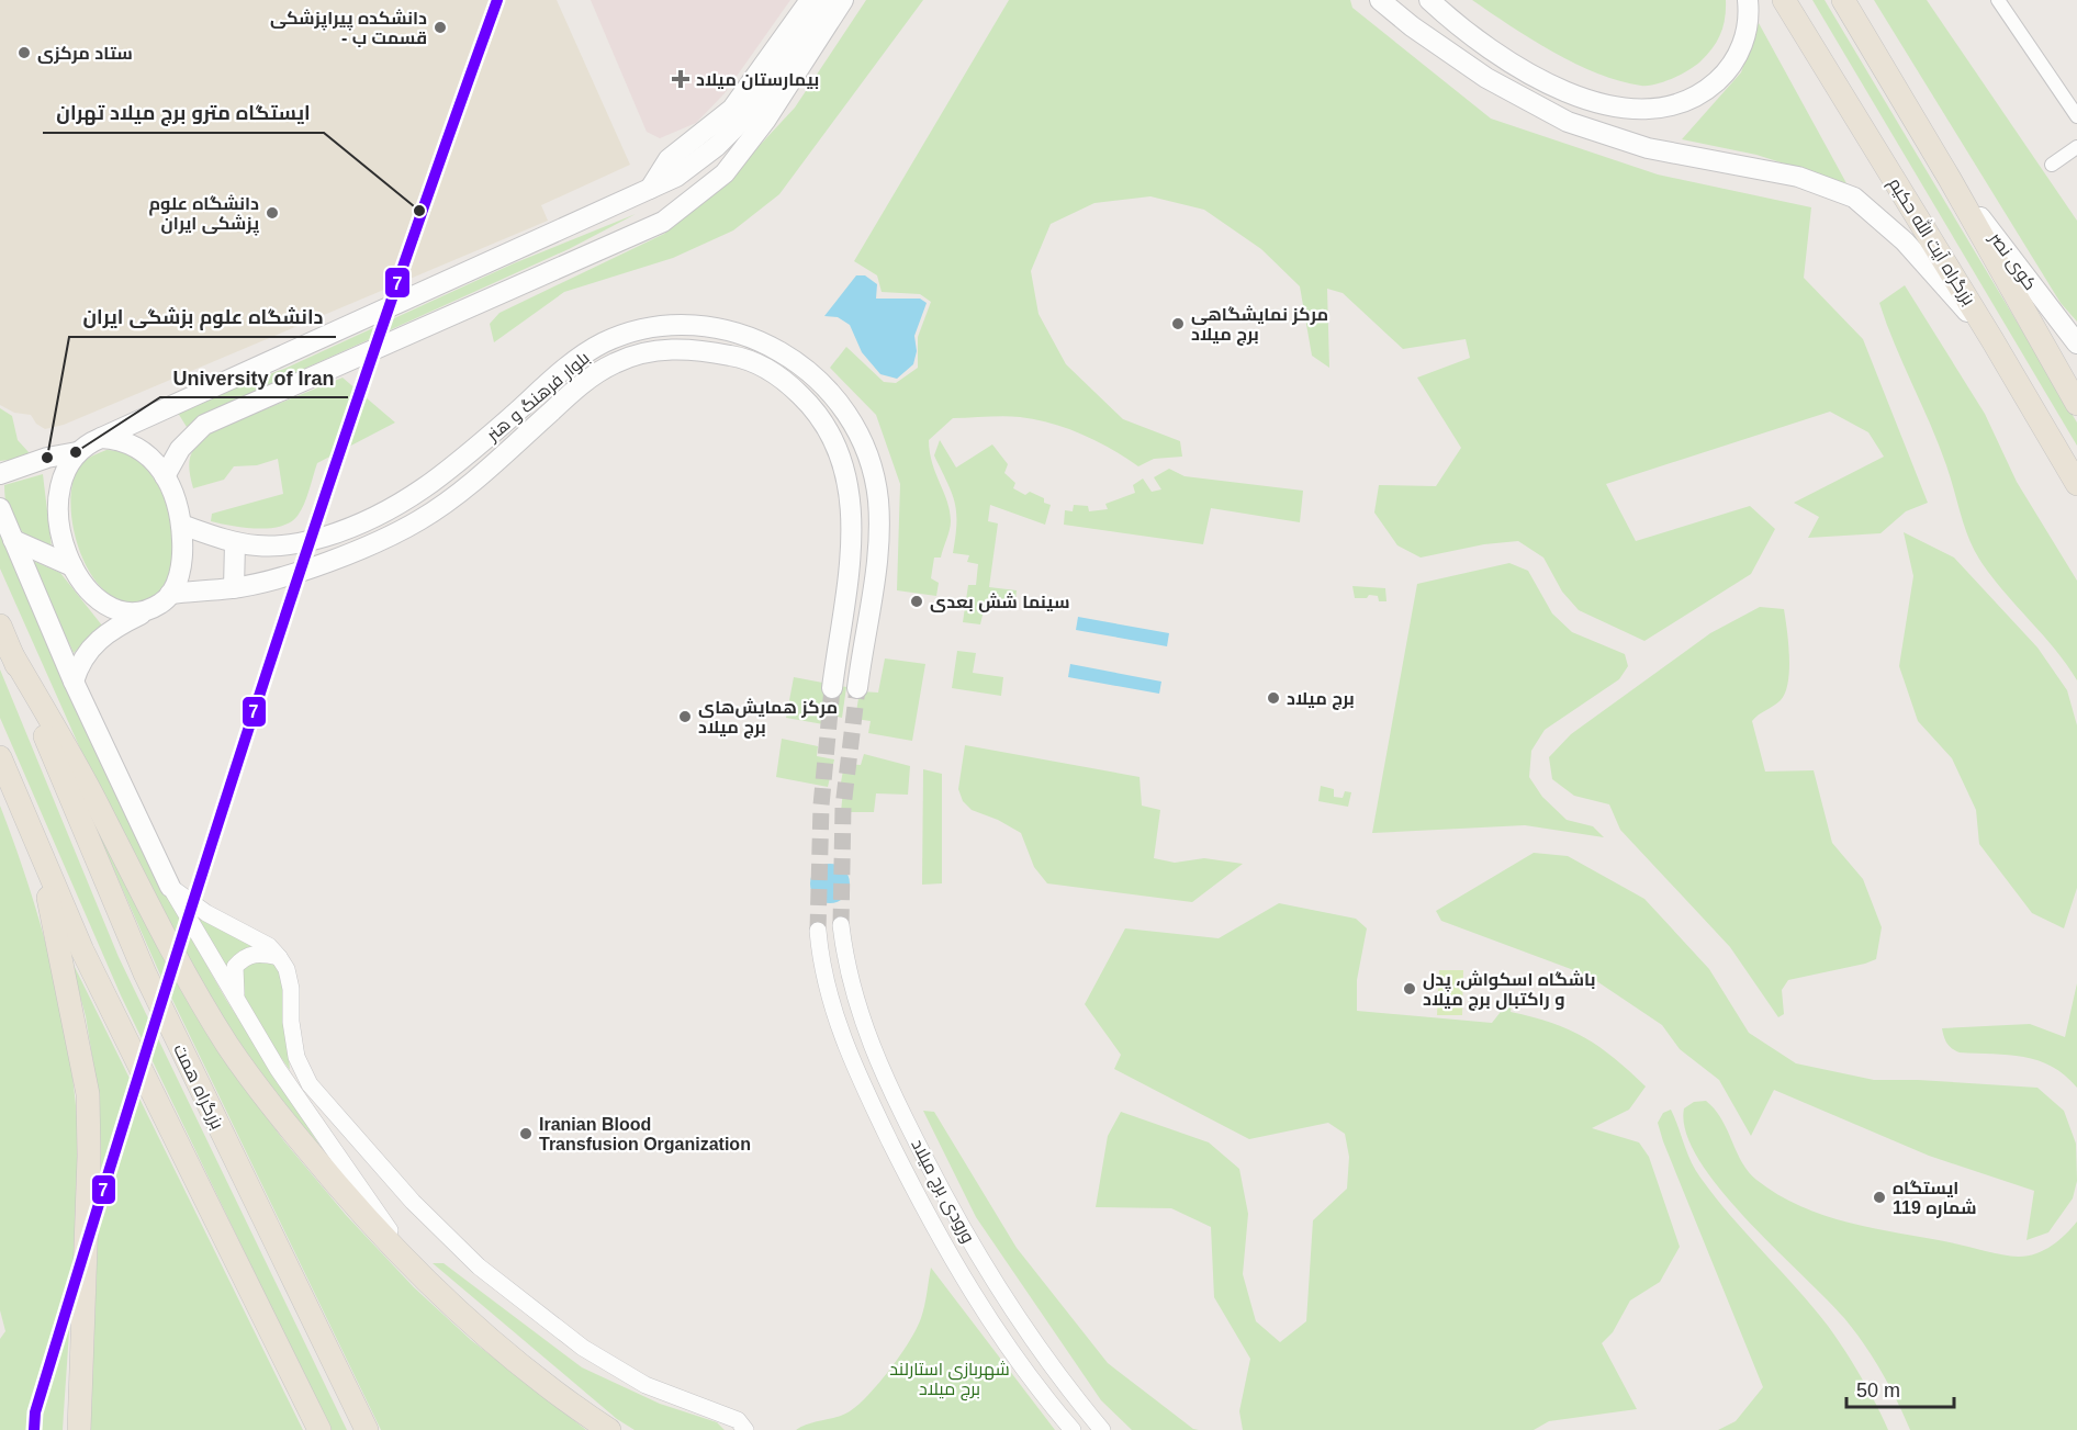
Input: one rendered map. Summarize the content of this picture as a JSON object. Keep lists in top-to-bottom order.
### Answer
{
  "streets": {
    "highway": ["بزرگراه آیت الله حکیم", "بزرگراه همت"],
    "main road": ["کوی نصر", "بلوار فرهنگ و هنر"],
    "street": ["ورودی برج میلاد"]
  },
  "parks": ["شهربازی استارلند برج میلاد"],
  "places": {
    "other": [
      "دانشکده پیراپزشکی - قسمت ب",
      "ستاد مرکزی",
      "ایستگاه مترو برج میلاد تهران",
      "دانشگاه علوم پزشکی ایران",
      "مرکز نمایشگاهی برج میلاد",
      "University of Iran",
      "دانشگاه علوم بزشگى ايران",
      "سینما شش بعدی",
      "برج میلاد",
      "مرکز همایش‌های برج میلاد",
      "باشگاه اسکواش، پدل و راکتبال برج میلاد",
      "Iranian Blood Transfusion Organization",
      "ایستگاه شماره 119"
    ],
    "health": ["بیمارستان میلاد"]
  },
  "lines": ["transit line 7"],
  "scale_bar": "50 m"
}
